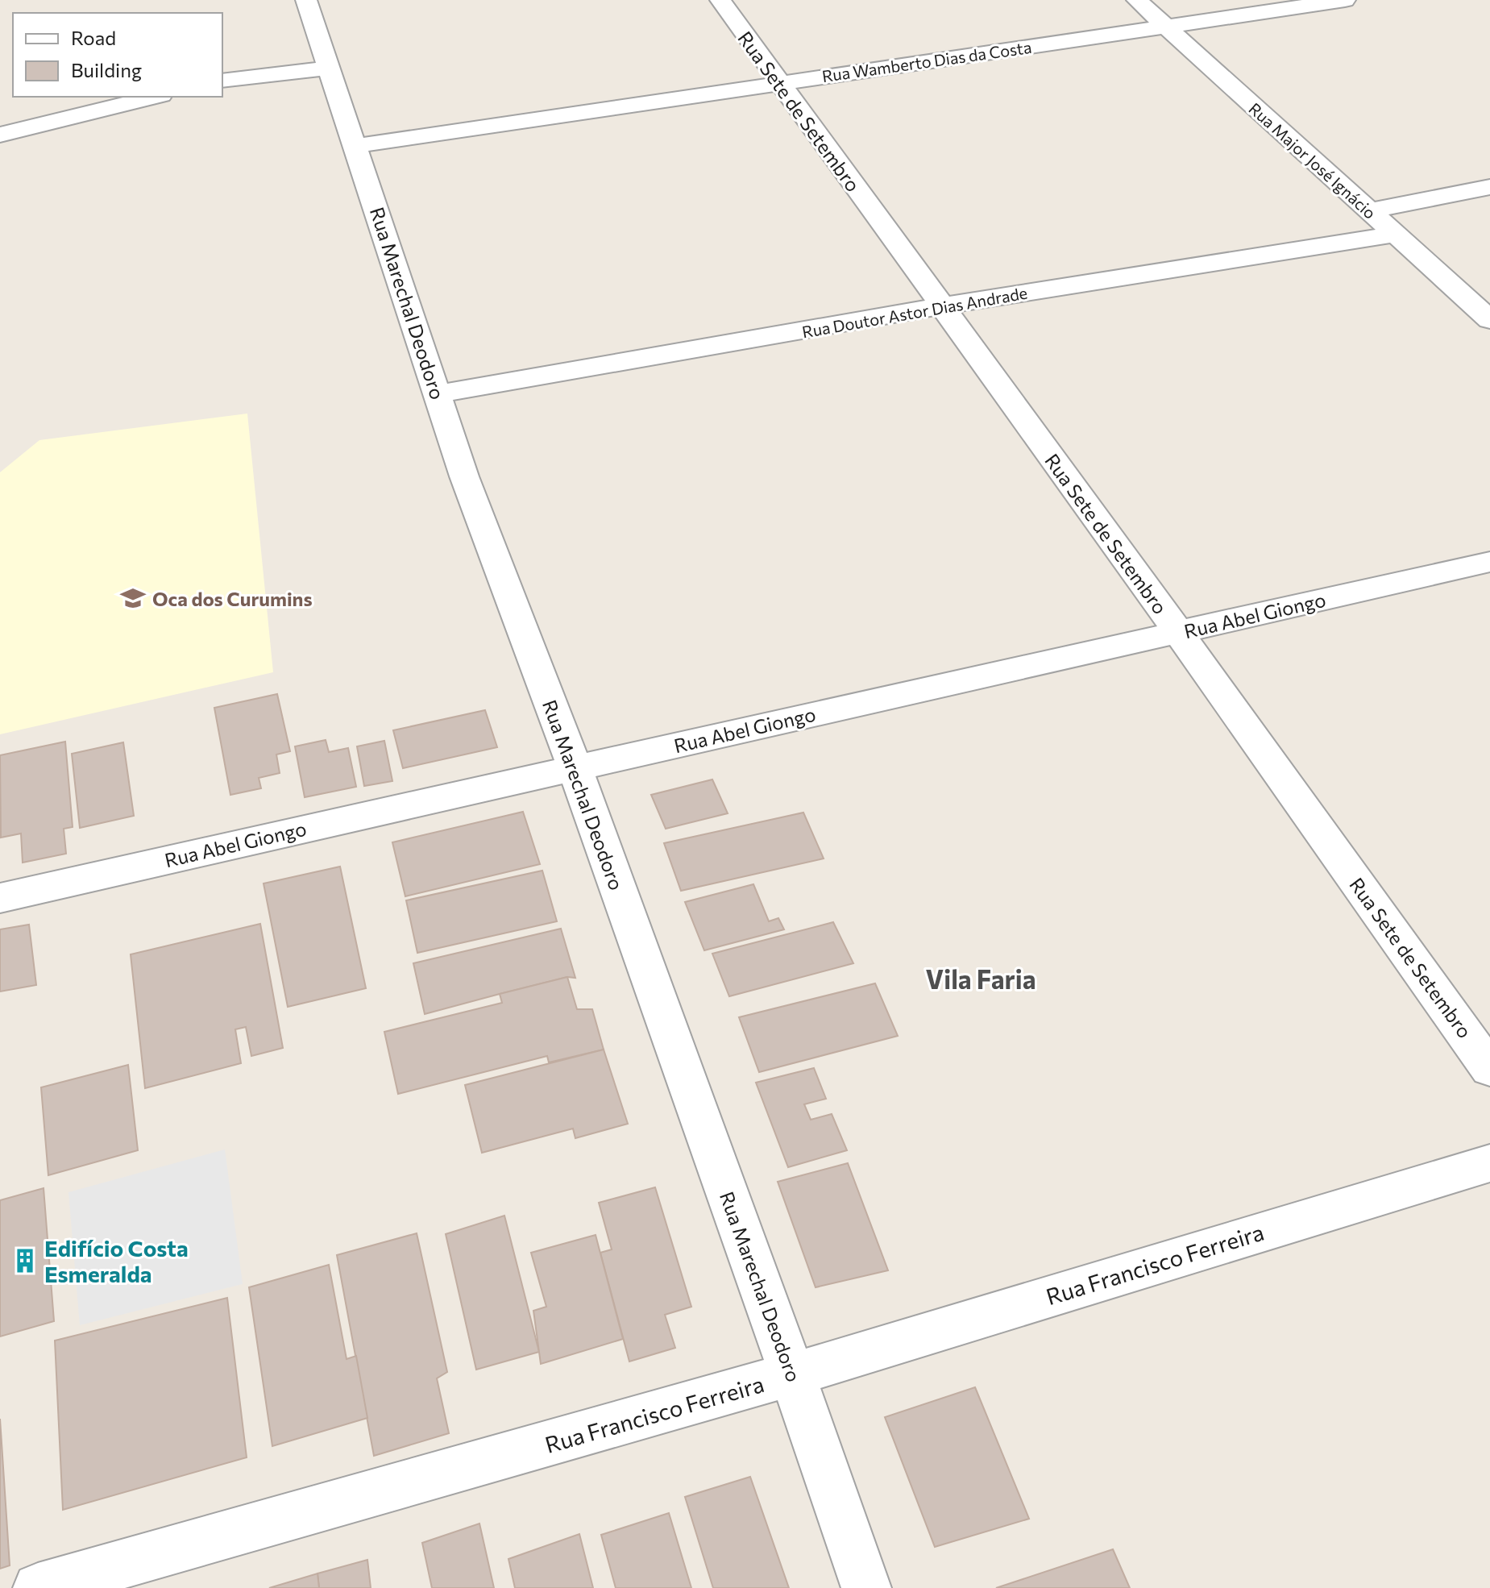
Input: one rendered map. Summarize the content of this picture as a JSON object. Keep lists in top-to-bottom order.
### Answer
{
  "streets": {
    "street": [
      "Rua Wamberto Dias da Costa",
      "Rua Sete de Setembro",
      "Rua Major José Ignácio",
      "Rua Marechal Deodoro",
      "Rua Doutor Astor Dias Andrade",
      "Rua Abel Giongo",
      "Rua Francisco Ferreira"
    ]
  },
  "crossings": [
    ["Rua Wamberto Dias da Costa", "Rua Sete de Setembro"],
    ["Rua Wamberto Dias da Costa", "Rua Major José Ignácio"],
    ["Rua Wamberto Dias da Costa", "Rua Marechal Deodoro"],
    ["Rua Sete de Setembro", "Rua Doutor Astor Dias Andrade"],
    ["Rua Sete de Setembro", "Rua Abel Giongo"],
    ["Rua Major José Ignácio", "Rua Doutor Astor Dias Andrade"],
    ["Rua Marechal Deodoro", "Rua Doutor Astor Dias Andrade"],
    ["Rua Marechal Deodoro", "Rua Abel Giongo"],
    ["Rua Marechal Deodoro", "Rua Francisco Ferreira"]
  ],
  "districts": ["Vila Faria"],
  "places": {
    "school or university": ["Oca dos Curumins"],
    "building": ["Edifício Costa Esmeralda"]
  },
  "legend": ["Road", "Building"]
}
